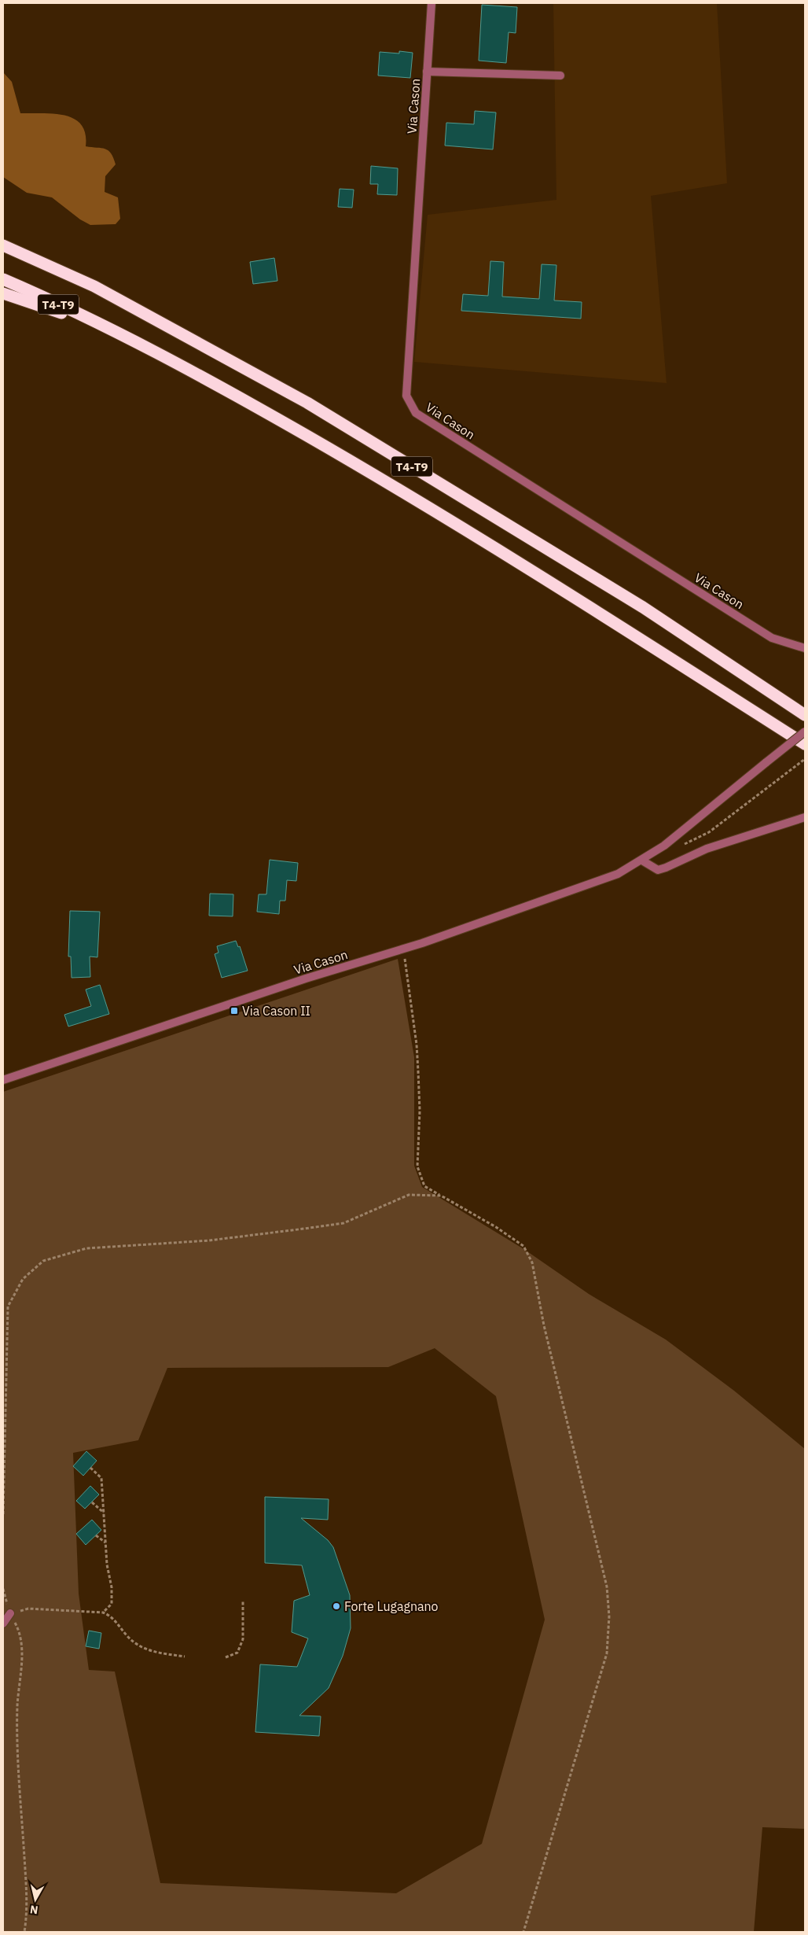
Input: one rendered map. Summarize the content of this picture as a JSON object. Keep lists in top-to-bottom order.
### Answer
{
  "streets": {
    "highway": ["T4-T9"],
    "street": ["Via Cason"]
  },
  "places": {
    "transit": ["Via Cason II"],
    "other": ["Forte Lugagnano"]
  },
  "north": "bottom"
}
